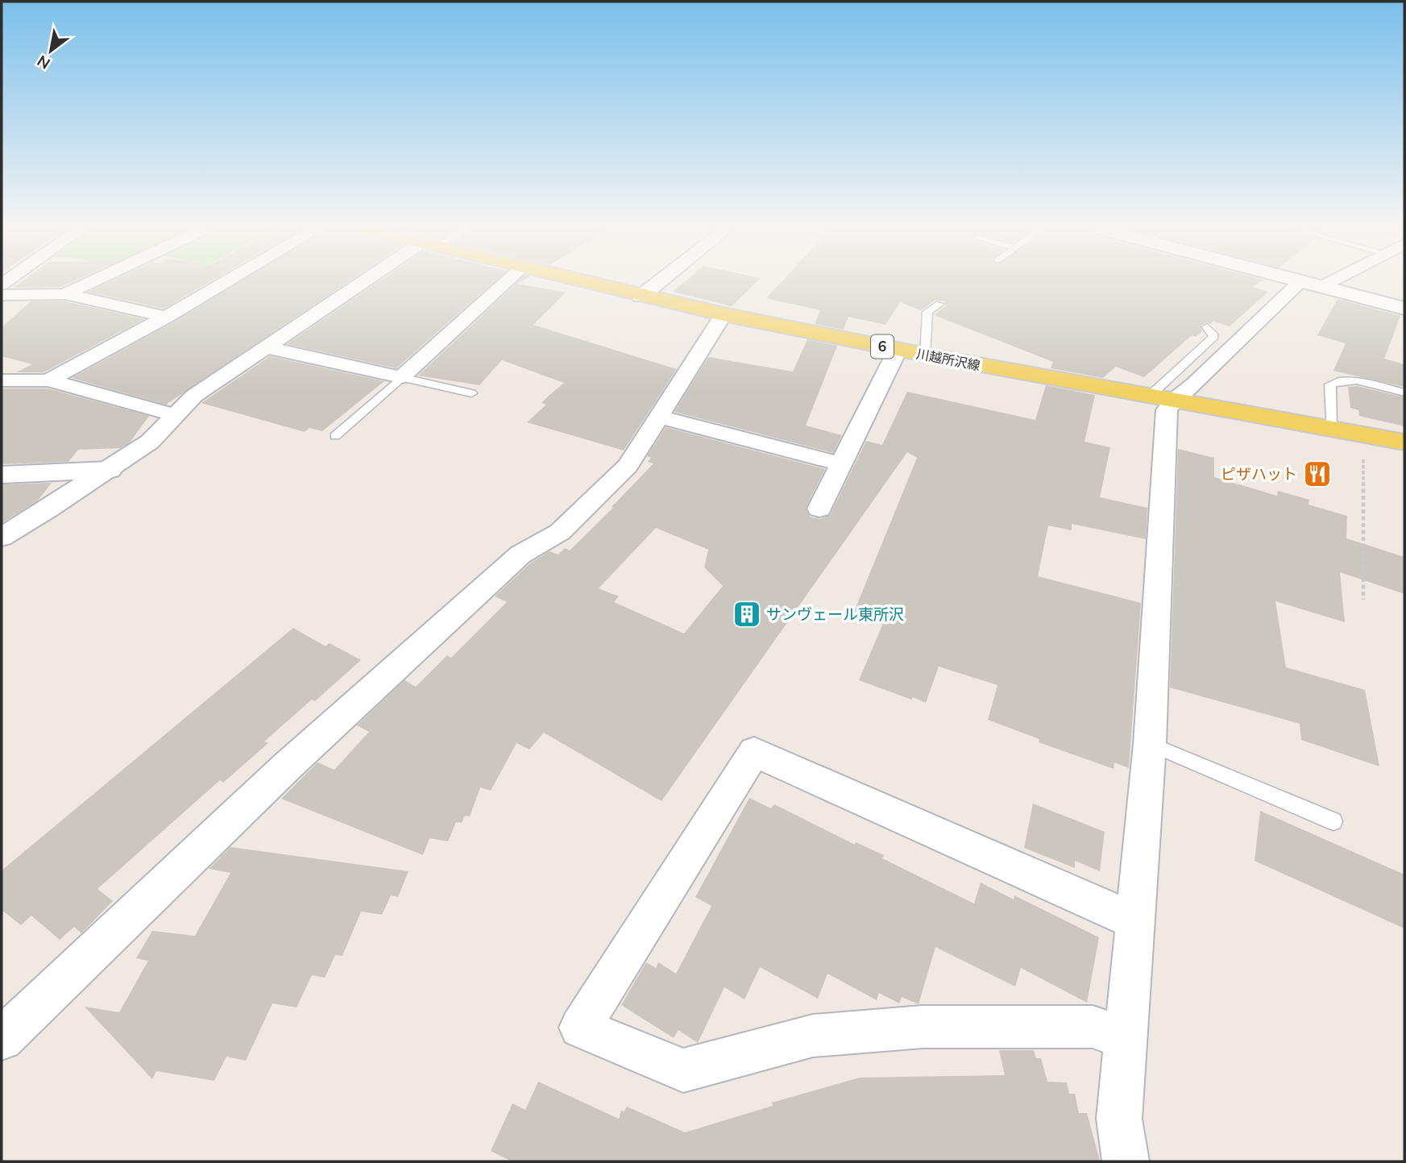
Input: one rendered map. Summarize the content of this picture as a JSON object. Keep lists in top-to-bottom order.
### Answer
{
  "streets": {
    "main road": ["6", "川越所沢線"]
  },
  "places": {
    "restaurant": ["ピザハット"],
    "building": ["サンヴェール東所沢"]
  },
  "north": "bottom left"
}
